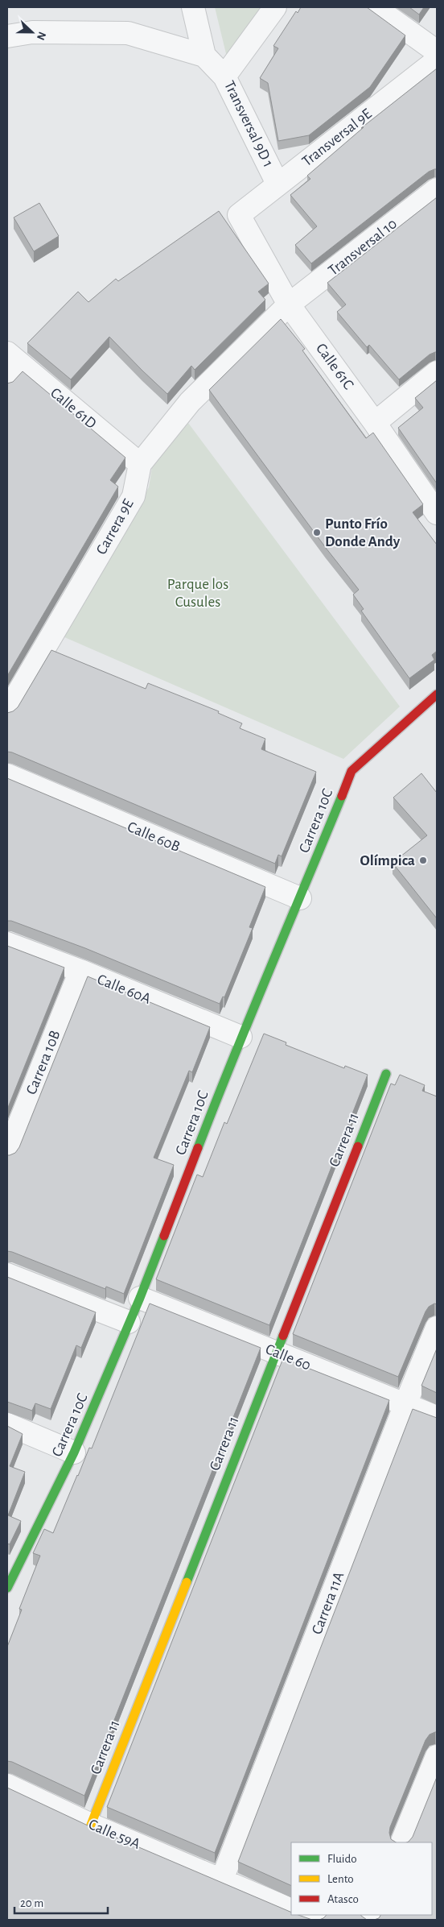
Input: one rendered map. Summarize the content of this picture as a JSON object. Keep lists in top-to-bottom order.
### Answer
{
  "streets": {
    "street": [
      "Transversal 9D 1",
      "Transversal 9E",
      "Transversal 10",
      "Calle 61C",
      "Calle 61D",
      "Carrera 9E",
      "Carrera 10C",
      "Calle 60B",
      "Calle 60A",
      "Carrera 10B",
      "Carrera 11",
      "Calle 60",
      "Carrera 11A",
      "Calle 59A"
    ]
  },
  "crossings": [
    ["Transversal 9D 1", "Transversal 9E"],
    ["Transversal 9E", "Calle 61C"],
    ["Transversal 10", "Calle 61C"],
    ["Transversal 10", "Carrera 9E"],
    ["Calle 61C", "Carrera 9E"],
    ["Calle 61D", "Carrera 9E"],
    ["Carrera 10C", "Calle 60B"],
    ["Carrera 10C", "Calle 60A"],
    ["Carrera 10C", "Calle 60"],
    ["Calle 60A", "Carrera 10B"],
    ["Carrera 11", "Calle 60"],
    ["Carrera 11", "Calle 59A"],
    ["Calle 60", "Carrera 11A"],
    ["Carrera 11A", "Calle 59A"]
  ],
  "parks": ["Parque los Cusules"],
  "places": ["Punto Frío Donde Andy", "Olímpica"],
  "legend": ["Fluido", "Lento", "Atasco"],
  "scale_bar": "20 m",
  "north": "right"
}
